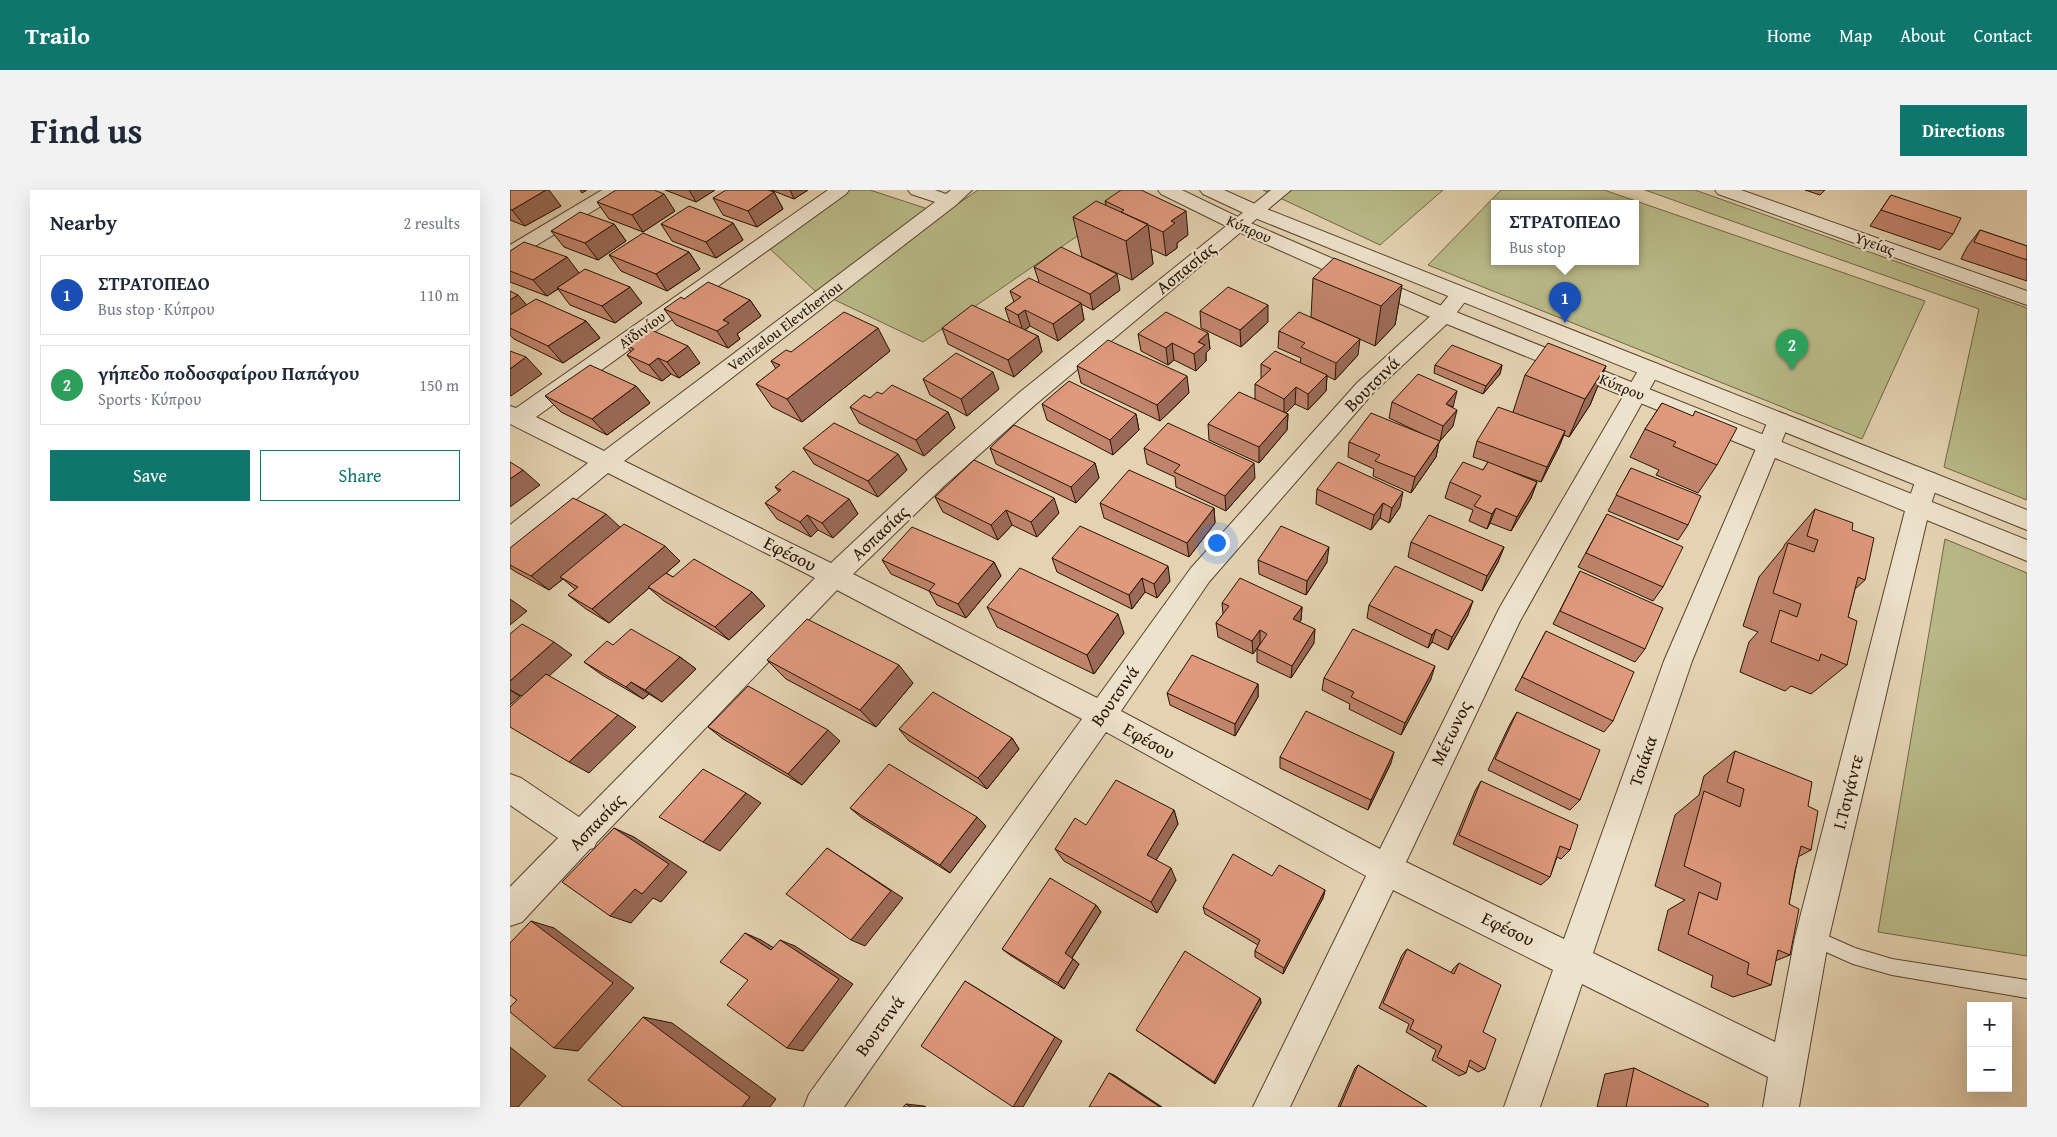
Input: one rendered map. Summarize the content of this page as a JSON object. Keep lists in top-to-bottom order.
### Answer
{
  "streets": {
    "street": [
      "Κύπρου",
      "Υγείας",
      "Ασπασίας",
      "Venizelou Elevtheriou",
      "Αϊδινίου",
      "Βουτσινά",
      "Εφέσου",
      "Μέτωνος",
      "Τσιάκα",
      "Ι.Τσιγάντε"
    ]
  },
  "crossings": [
    ["Κύπρου", "Ασπασίας"],
    ["Κύπρου", "Βουτσινά"],
    ["Κύπρου", "Μέτωνος"],
    ["Κύπρου", "Τσιάκα"],
    ["Κύπρου", "Ι.Τσιγάντε"],
    ["Ασπασίας", "Εφέσου"],
    ["Venizelou Elevtheriou", "Εφέσου"],
    ["Αϊδινίου", "Εφέσου"],
    ["Βουτσινά", "Εφέσου"],
    ["Εφέσου", "Μέτωνος"],
    ["Εφέσου", "Τσιάκα"],
    ["Εφέσου", "Ι.Τσιγάντε"]
  ],
  "page": {
    "header": "Trailo",
    "nav": [
      "Home",
      "Map",
      "About",
      "Contact"
    ],
    "title": "Find us",
    "buttons": [
      "Directions",
      ["Save", "Share"]
    ],
    "heading": ["Nearby", "2 results"],
    "popup": ["ΣΤΡΑΤΟΠΕΔΟ", "Bus stop"],
    "list": [
      {
        "mark": "1",
        "name": "ΣΤΡΑΤΟΠΕΔΟ",
        "note": "Bus stop · Κύπρου",
        "value": "110 m"
      },
      {
        "mark": "2",
        "name": "γήπεδο ποδοσφαίρου Παπάγου",
        "note": "Sports · Κύπρου",
        "value": "150 m"
      }
    ],
    "pins": ["1", "2"],
    "map_buttons": ["+", "−"]
  }
}
